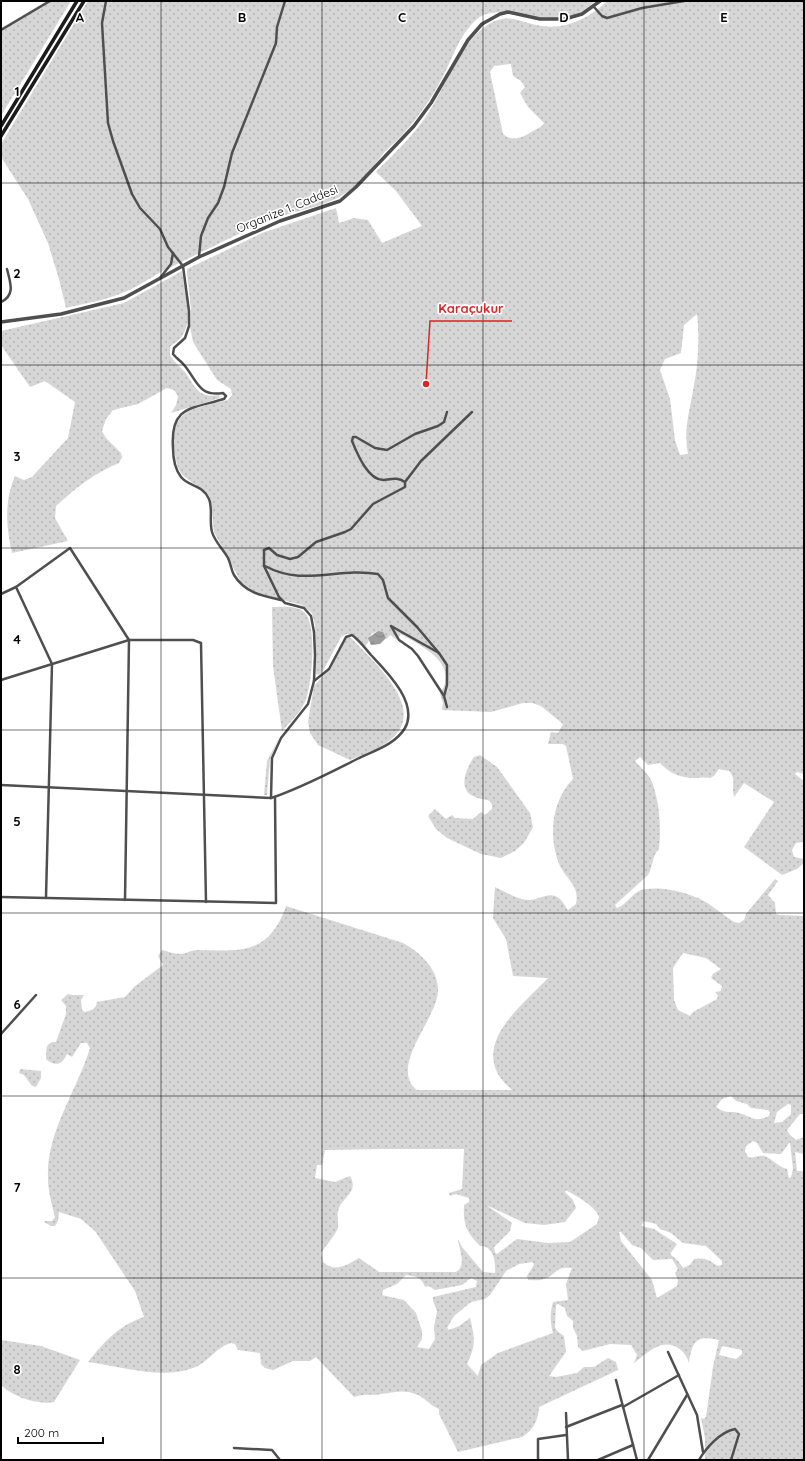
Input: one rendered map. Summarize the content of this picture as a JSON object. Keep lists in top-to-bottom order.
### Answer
{
  "streets": {
    "street": ["Organize 1. Caddesi"]
  },
  "places": ["Karaçukur"],
  "scale_bar": "200 m",
  "grid": {
    "columns": [
      "A",
      "B",
      "C",
      "D",
      "E"
    ],
    "rows": [
      "1",
      "2",
      "3",
      "4",
      "5",
      "6",
      "7",
      "8"
    ]
  }
}
